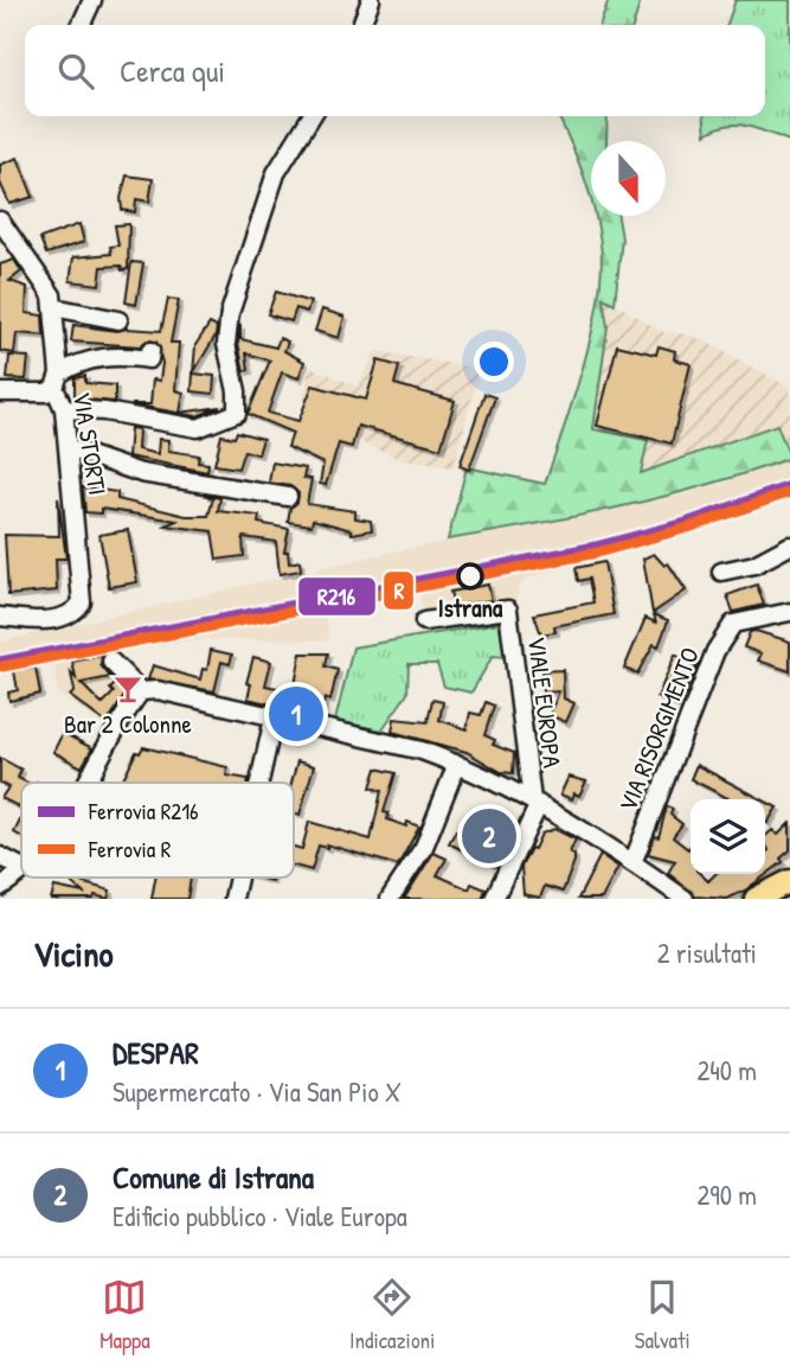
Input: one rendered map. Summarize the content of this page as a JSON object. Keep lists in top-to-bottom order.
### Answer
{
  "streets": {
    "street": ["VIA STORTI", "VIALE EUROPA", "VIA RISORGIMENTO"]
  },
  "places": {
    "other": ["Istrana"],
    "bar": ["Bar 2 Colonne"]
  },
  "lines": ["rail line R216", "rail line R"],
  "legend": ["Ferrovia R216", "Ferrovia R"],
  "north": "bottom",
  "page": {
    "search": "Cerca qui",
    "pins": ["1", "2"],
    "heading": ["Vicino", "2 risultati"],
    "list": [
      {
        "mark": "1",
        "name": "DESPAR",
        "note": "Supermercato · Via San Pio X",
        "value": "240 m"
      },
      {
        "mark": "2",
        "name": "Comune di Istrana",
        "note": "Edificio pubblico · Viale Europa",
        "value": "290 m"
      }
    ],
    "nav": ["Mappa", "Indicazioni", "Salvati"]
  }
}
